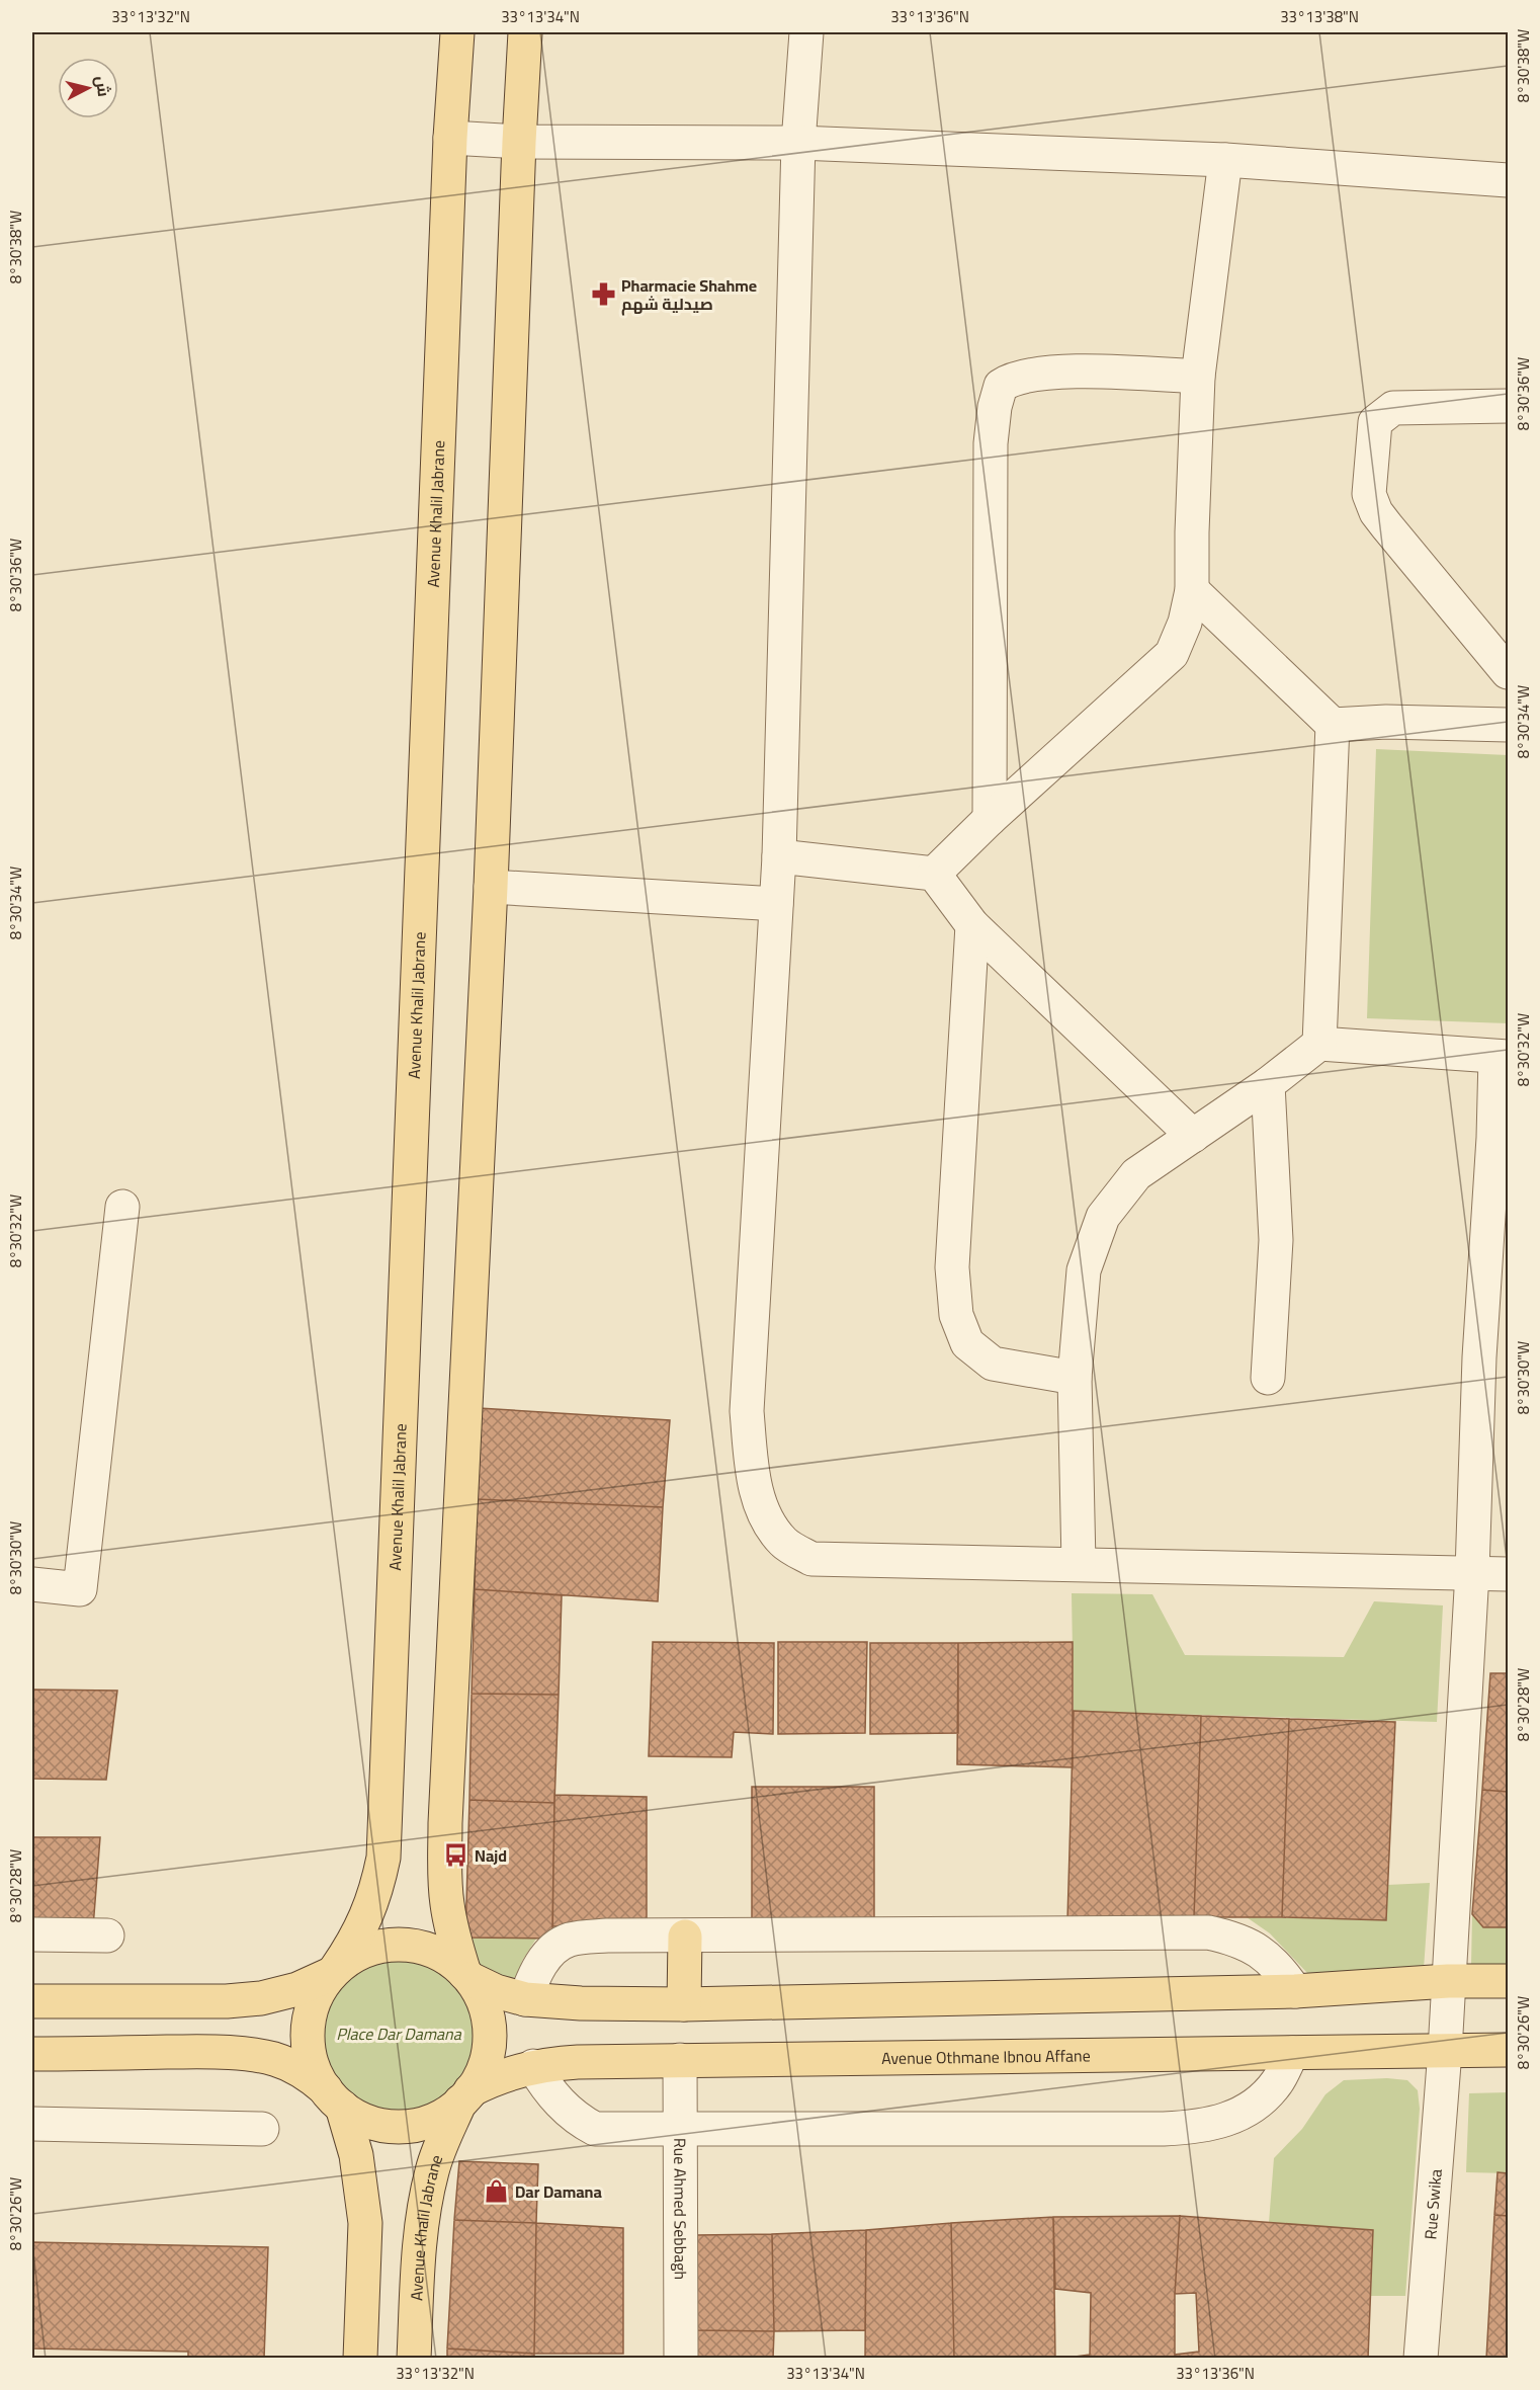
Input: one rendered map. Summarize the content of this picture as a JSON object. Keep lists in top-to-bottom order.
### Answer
{
  "streets": {
    "main road": ["Avenue Khalil Jabrane", "Avenue Othmane Ibnou Affane"],
    "street": ["Rue Swika", "Rue Ahmed Sebbagh"]
  },
  "crossings": [
    ["Avenue Khalil Jabrane", "Avenue Othmane Ibnou Affane"],
    ["Avenue Othmane Ibnou Affane", "Rue Swika"],
    ["Avenue Othmane Ibnou Affane", "Rue Ahmed Sebbagh"]
  ],
  "parks": ["Place Dar Damana"],
  "places": {
    "pharmacy": ["Pharmacie Shahme صيدلية شهم"],
    "bus stop": ["Najd"],
    "shop": ["Dar Damana"]
  },
  "north": "right",
  "coordinates": [
    "33°13'32\"N",
    "33°13'34\"N",
    "33°13'36\"N",
    "33°13'38\"N",
    "8°30'38\"W",
    "8°30'36\"W",
    "8°30'34\"W",
    "8°30'32\"W",
    "8°30'30\"W",
    "8°30'28\"W",
    "8°30'26\"W"
  ]
}
